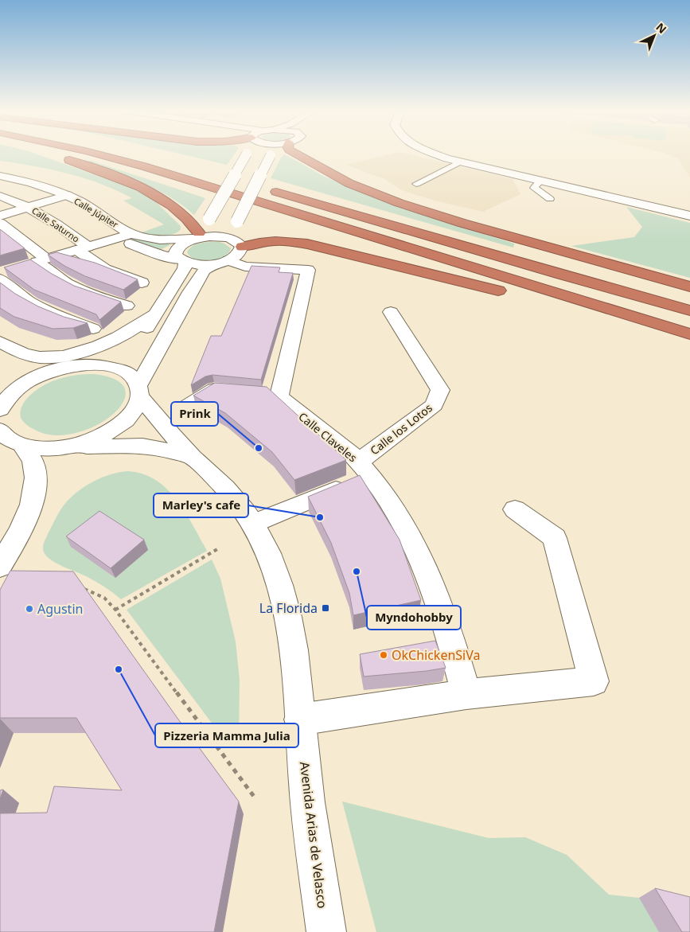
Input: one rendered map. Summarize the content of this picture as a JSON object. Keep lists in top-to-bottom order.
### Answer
{
  "streets": {
    "street": [
      "Calle Júpiter",
      "Calle Saturno",
      "Calle los Lotos",
      "Calle Claveles",
      "Avenida Arias de Velasco"
    ]
  },
  "crossings": [
    ["Calle Júpiter", "Calle Claveles"],
    ["Calle los Lotos", "Calle Claveles"]
  ],
  "places": {
    "other": [
      "Prink",
      "Marley's cafe",
      "Myndohobby",
      "Agustin",
      "OkChickenSiVa",
      "Pizzeria Mamma Julia"
    ],
    "transit": ["La Florida"]
  },
  "north": "top right"
}
